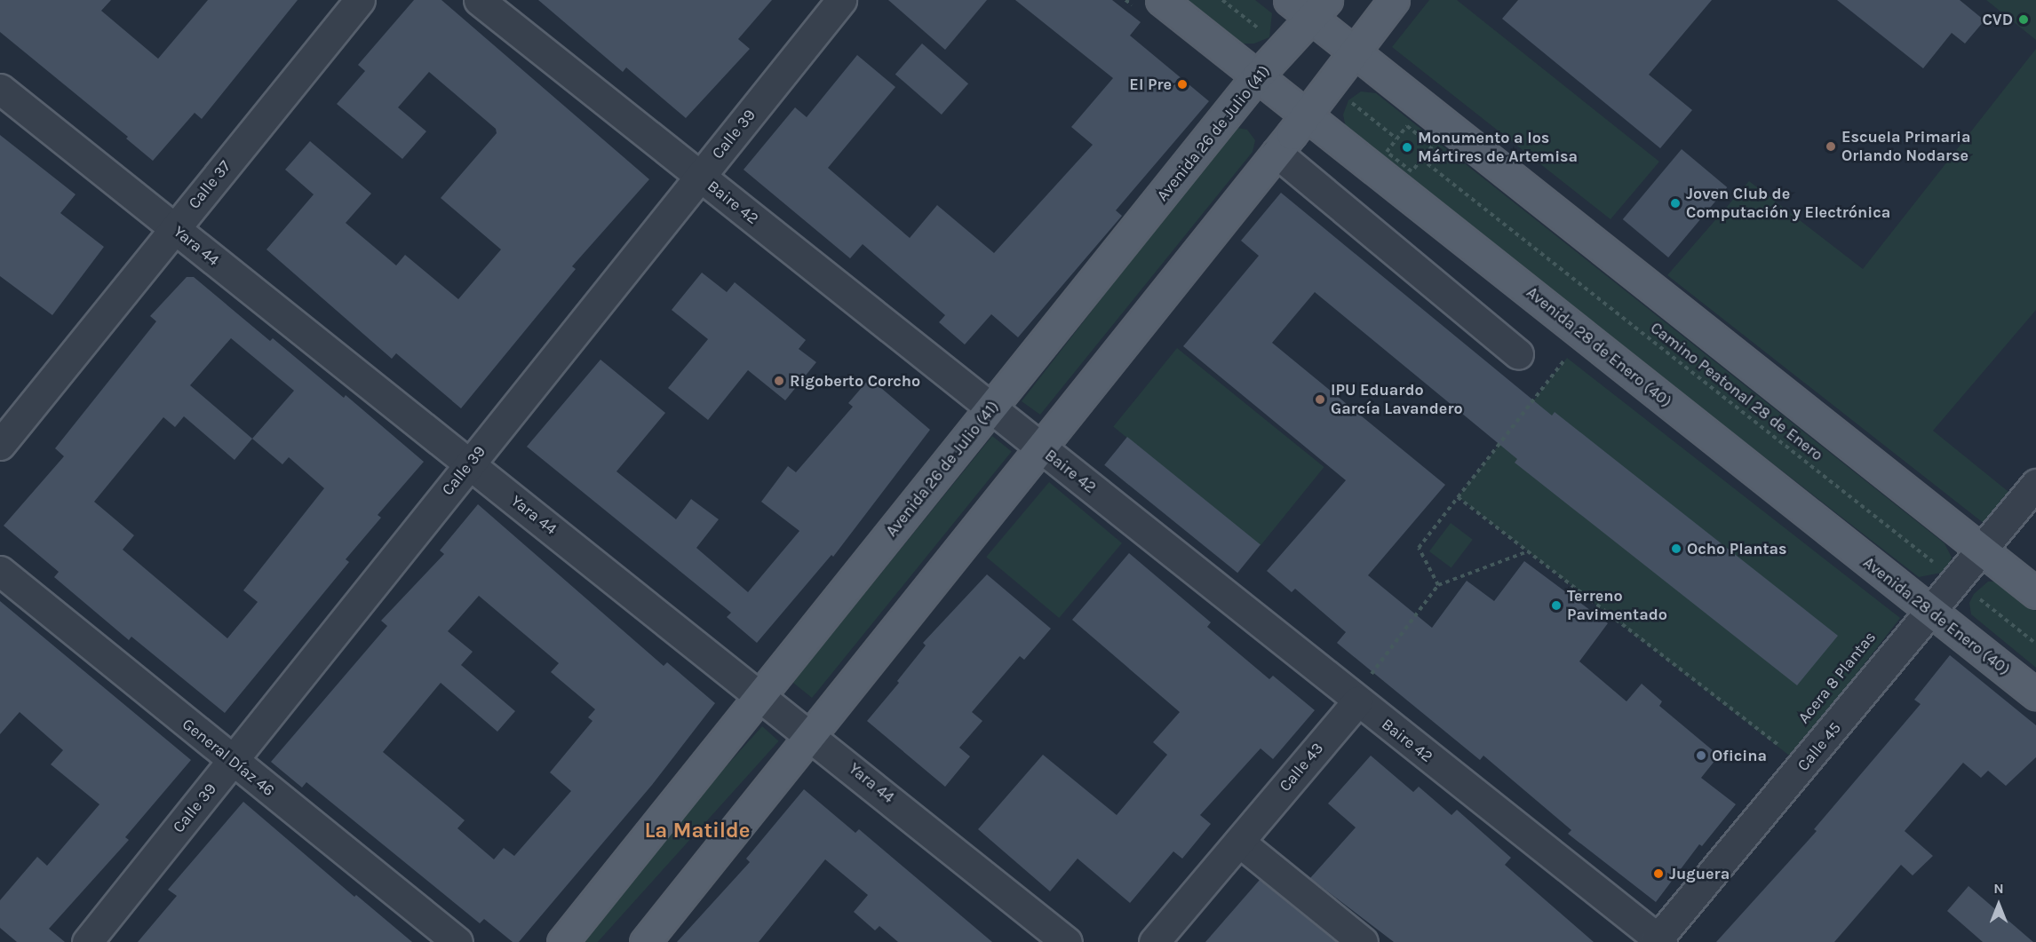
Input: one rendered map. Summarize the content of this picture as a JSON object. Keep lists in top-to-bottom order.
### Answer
{
  "streets": {
    "main road": ["Avenida 26 de Julio (41)", "Avenida 28 de Enero (40)"],
    "street": [
      "Calle 39",
      "Calle 37",
      "Baire 42",
      "Yara 44",
      "Calle 45",
      "General Díaz 46",
      "Calle 43"
    ],
    "path": ["Camino Peatonal 28 de Enero"]
  },
  "crossings": [
    ["Avenida 26 de Julio (41)", "Baire 42"],
    ["Avenida 26 de Julio (41)", "Yara 44"],
    ["Avenida 26 de Julio (41)", "Avenida 28 de Enero (40)"],
    ["Calle 39", "Baire 42"],
    ["Calle 39", "Yara 44"],
    ["Calle 39", "General Díaz 46"],
    ["Calle 37", "Yara 44"],
    ["Baire 42", "Calle 45"],
    ["Baire 42", "Calle 43"],
    ["Avenida 28 de Enero (40)", "Calle 45"],
    ["Camino Peatonal 28 de Enero", "Calle 45"]
  ],
  "districts": ["La Matilde"],
  "places": [
    "CVD",
    "El Pre",
    "Escuela Primaria Orlando Nodarse",
    "Monumento a los Mártires de Artemisa",
    "Joven Club de Computación y Electrónica",
    "Rigoberto Corcho",
    "IPU Eduardo García Lavandero",
    "Ocho Plantas",
    "Terreno Pavimentado",
    "Oficina",
    "Juguera"
  ],
  "north": "top"
}
